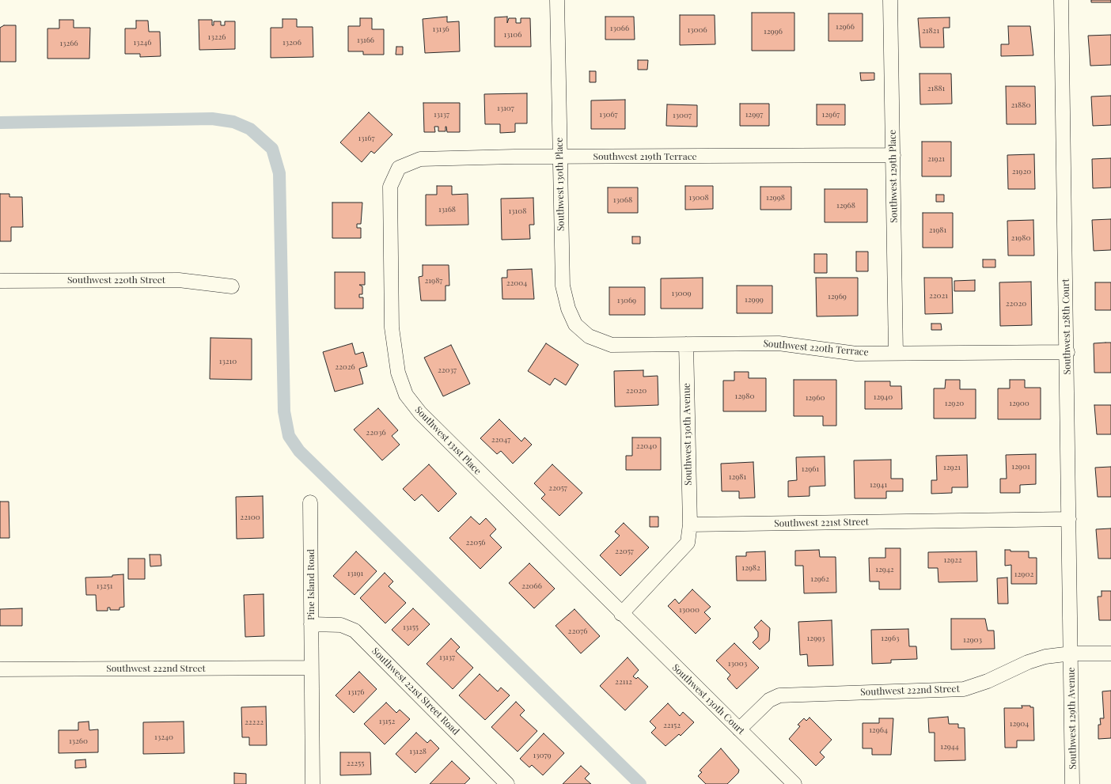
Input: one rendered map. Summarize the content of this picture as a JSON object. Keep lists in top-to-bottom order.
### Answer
{
  "streets": {
    "street": [
      "Southwest 219th Terrace",
      "Southwest 129th Place",
      "Southwest 130th Place",
      "Southwest 220th Street",
      "Southwest 128th Court",
      "Southwest 220th Terrace",
      "Southwest 130th Avenue",
      "Southwest 131st Place",
      "Southwest 221st Street",
      "Pine Island Road",
      "Southwest 222nd Street",
      "Southwest 221st Street Road",
      "Southwest 130th Court",
      "Southwest 129th Avenue"
    ]
  },
  "crossings": [
    ["Southwest 219th Terrace", "Southwest 129th Place"],
    ["Southwest 219th Terrace", "Southwest 130th Place"],
    ["Southwest 219th Terrace", "Southwest 131st Place"],
    ["Southwest 129th Place", "Southwest 220th Terrace"],
    ["Southwest 130th Place", "Southwest 220th Terrace"],
    ["Southwest 128th Court", "Southwest 220th Terrace"],
    ["Southwest 128th Court", "Southwest 221st Street"],
    ["Southwest 128th Court", "Southwest 222nd Street"],
    ["Southwest 128th Court", "Southwest 129th Avenue"],
    ["Southwest 220th Terrace", "Southwest 130th Avenue"],
    ["Southwest 130th Avenue", "Southwest 221st Street"],
    ["Southwest 131st Place", "Southwest 130th Court"],
    ["Pine Island Road", "Southwest 222nd Street"],
    ["Pine Island Road", "Southwest 221st Street Road"],
    ["Southwest 222nd Street", "Southwest 130th Court"],
    ["Southwest 222nd Street", "Southwest 129th Avenue"]
  ],
  "house_numbers": [
    "12966",
    "13066",
    "13136",
    "13006",
    "21821",
    "12996",
    "13106",
    "13226",
    "13166",
    "13246",
    "13206",
    "13266",
    "21881",
    "21880",
    "13107",
    "13137",
    "13067",
    "12997",
    "12967",
    "13007",
    "13167",
    "21921",
    "21920",
    "13008",
    "12998",
    "13068",
    "12968",
    "13168",
    "13108",
    "21981",
    "21980",
    "21987",
    "22004",
    "13009",
    "22021",
    "12969",
    "12999",
    "13069",
    "22020",
    "13210",
    "22026",
    "22037",
    "22020",
    "12980",
    "12940",
    "12960",
    "12920",
    "12900",
    "22036",
    "22047",
    "22040",
    "12901",
    "12921",
    "12961",
    "12981",
    "12941",
    "22057",
    "22100",
    "22056",
    "22057",
    "12922",
    "12982",
    "12942",
    "13191",
    "12902",
    "12962",
    "13251",
    "22066",
    "13000",
    "13155",
    "22076",
    "12993",
    "12963",
    "12903",
    "13137",
    "13003",
    "22112",
    "13176",
    "13152",
    "22222",
    "12904",
    "22152",
    "12964",
    "13240",
    "13260",
    "12944",
    "13128",
    "13079",
    "22255"
  ]
}
